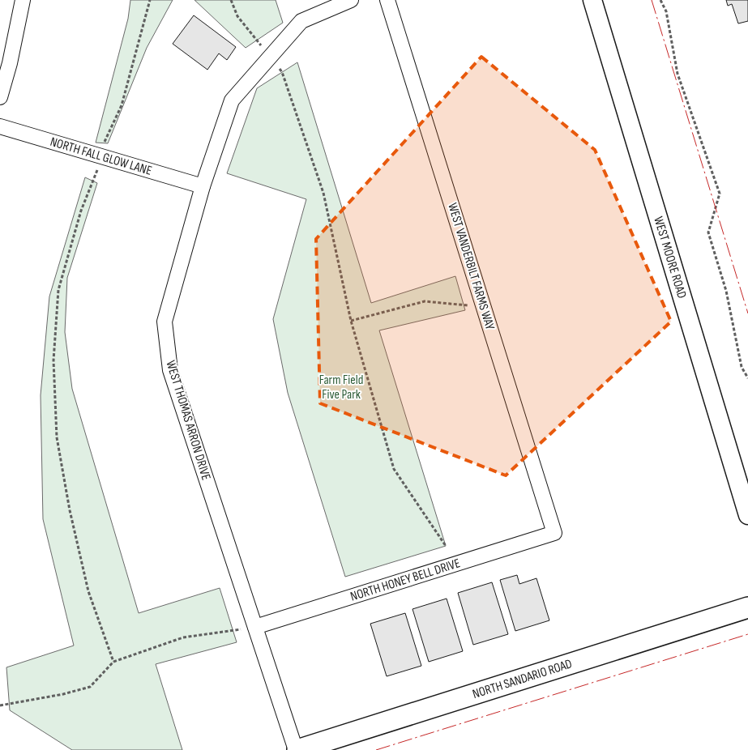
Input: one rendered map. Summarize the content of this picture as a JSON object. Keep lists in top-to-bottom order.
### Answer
{
  "streets": {
    "main road": ["NORTH SANDARIO ROAD"],
    "street": [
      "NORTH FALL GLOW LANE",
      "WEST MOORE ROAD",
      "WEST VANDERBILT FARMS WAY",
      "WEST THOMAS ARRON DRIVE",
      "NORTH HONEY BELL DRIVE"
    ]
  },
  "crossings": [
    ["NORTH FALL GLOW LANE", "WEST THOMAS ARRON DRIVE"],
    ["WEST VANDERBILT FARMS WAY", "NORTH HONEY BELL DRIVE"],
    ["WEST THOMAS ARRON DRIVE", "NORTH HONEY BELL DRIVE"],
    ["WEST THOMAS ARRON DRIVE", "NORTH SANDARIO ROAD"]
  ],
  "parks": ["Farm Field Five Park"]
}
